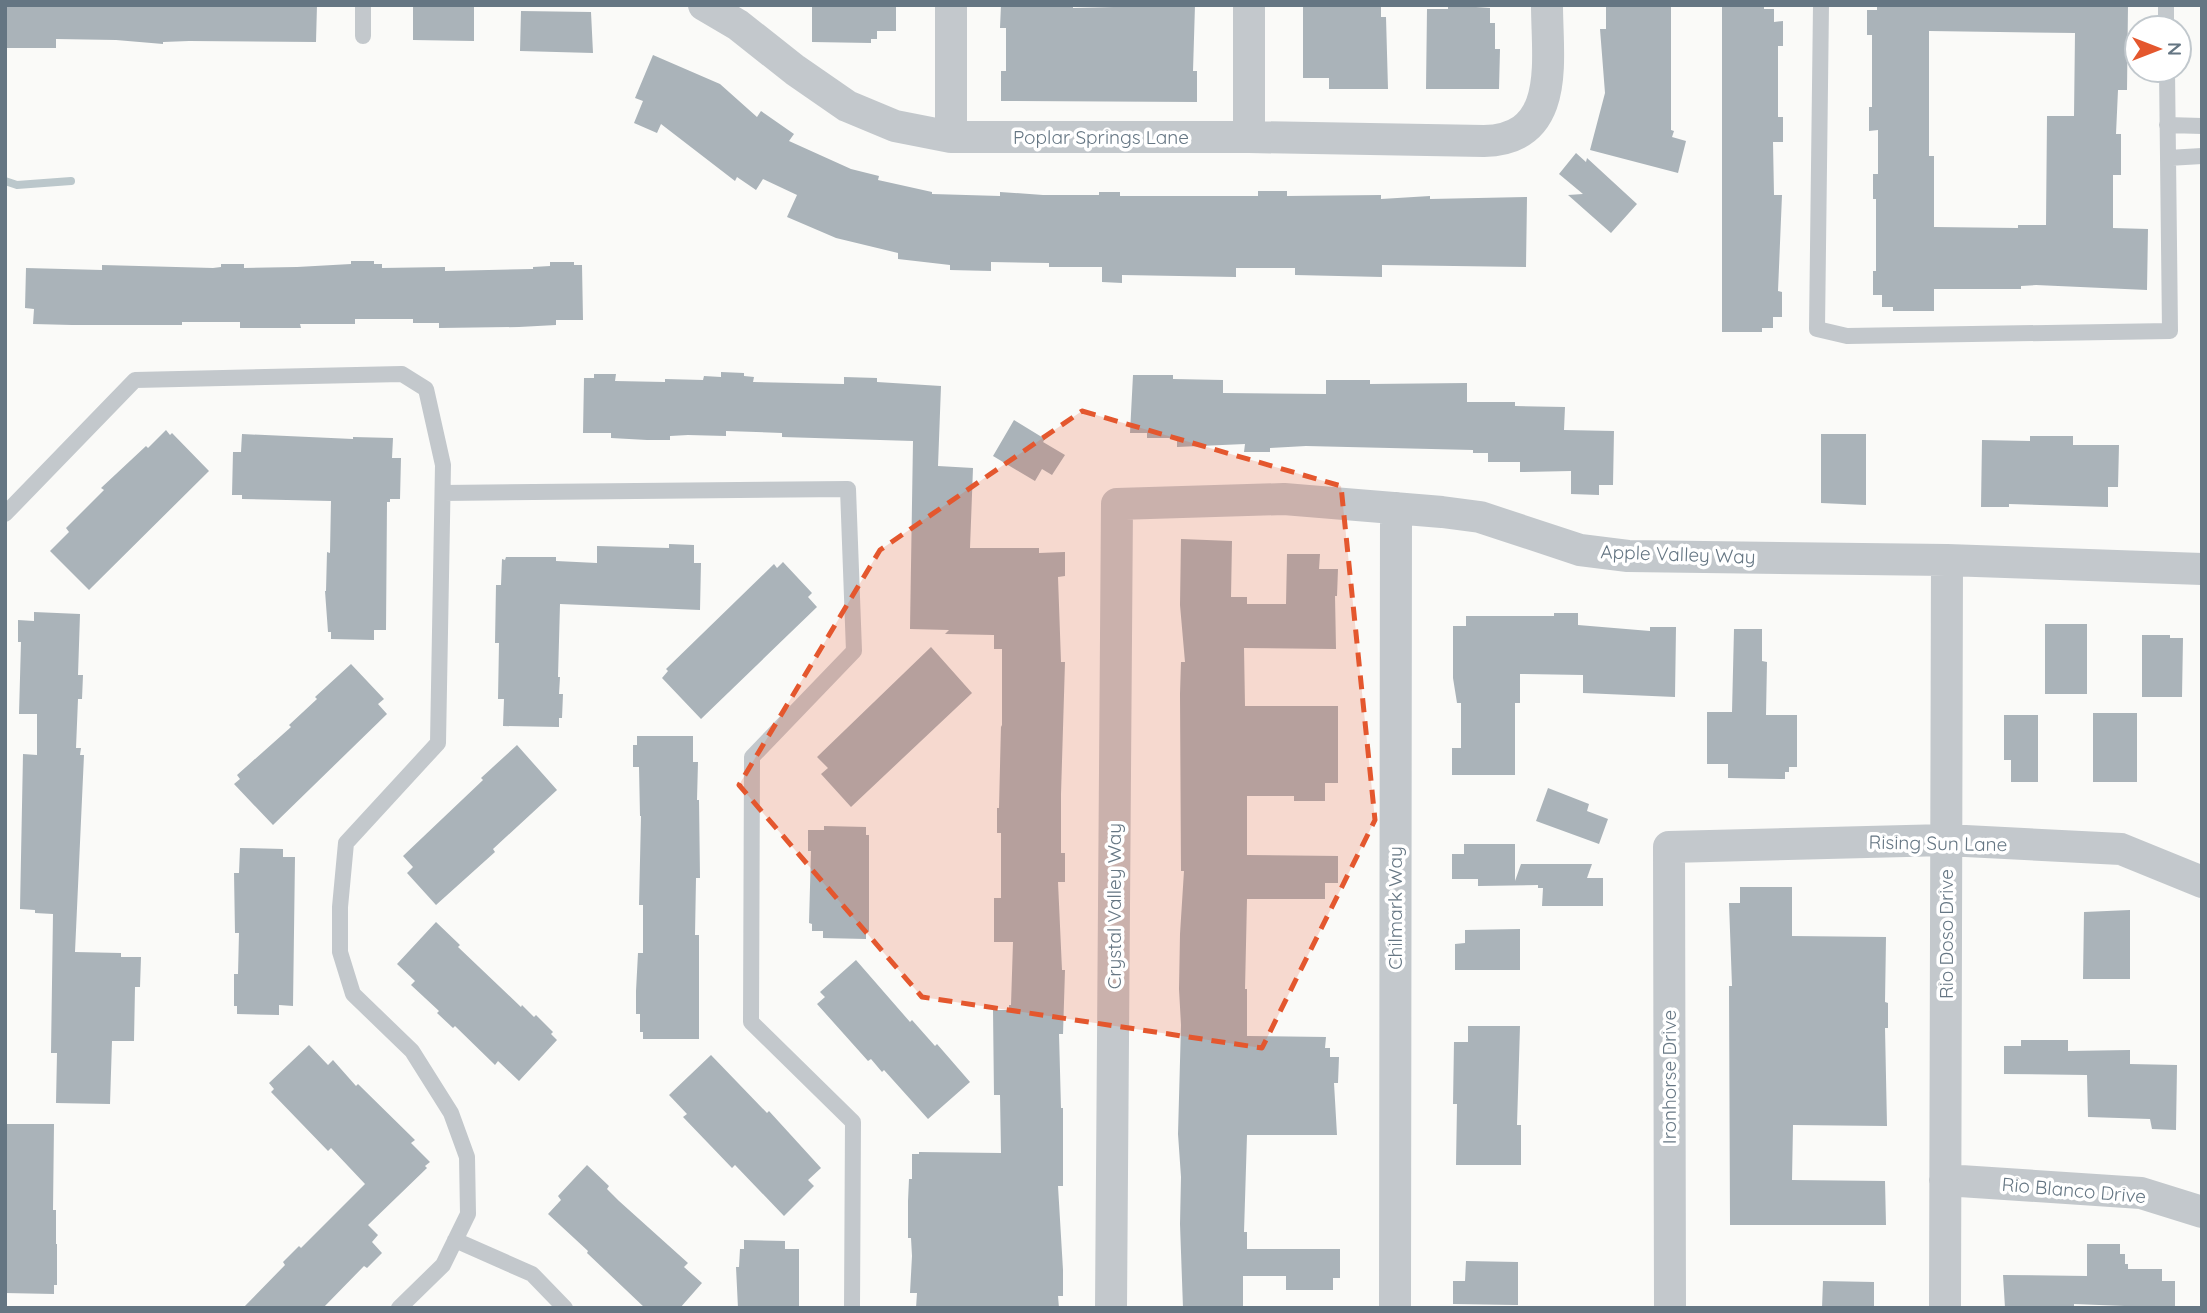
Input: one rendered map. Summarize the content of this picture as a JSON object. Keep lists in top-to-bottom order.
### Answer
{
  "streets": {
    "street": [
      "Poplar Springs Lane",
      "Apple Valley Way",
      "Rising Sun Lane",
      "Crystal Valley Way",
      "Chilmark Way",
      "Rio Doso Drive",
      "Ironhorse Drive",
      "Rio Blanco Drive"
    ]
  },
  "crossings": [
    ["Apple Valley Way", "Crystal Valley Way"],
    ["Apple Valley Way", "Chilmark Way"],
    ["Apple Valley Way", "Rio Doso Drive"],
    ["Rising Sun Lane", "Rio Doso Drive"],
    ["Rising Sun Lane", "Ironhorse Drive"],
    ["Rio Doso Drive", "Rio Blanco Drive"]
  ],
  "north": "right"
}
